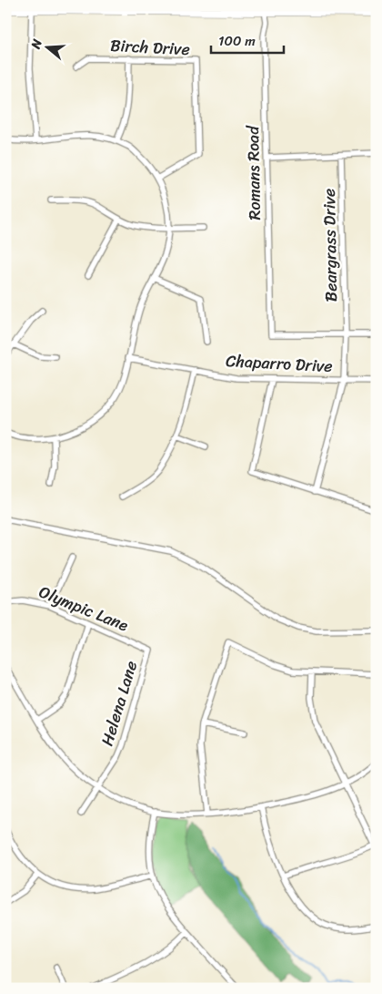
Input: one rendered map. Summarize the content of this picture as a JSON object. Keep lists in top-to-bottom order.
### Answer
{
  "streets": {
    "street": [
      "Birch Drive",
      "Romans Road",
      "Beargrass Drive",
      "Chaparro Drive",
      "Olympic Lane",
      "Helena Lane"
    ]
  },
  "crossings": [
    ["Romans Road", "Beargrass Drive"],
    ["Beargrass Drive", "Chaparro Drive"],
    ["Olympic Lane", "Helena Lane"]
  ],
  "scale_bar": "100 m",
  "north": "left"
}
